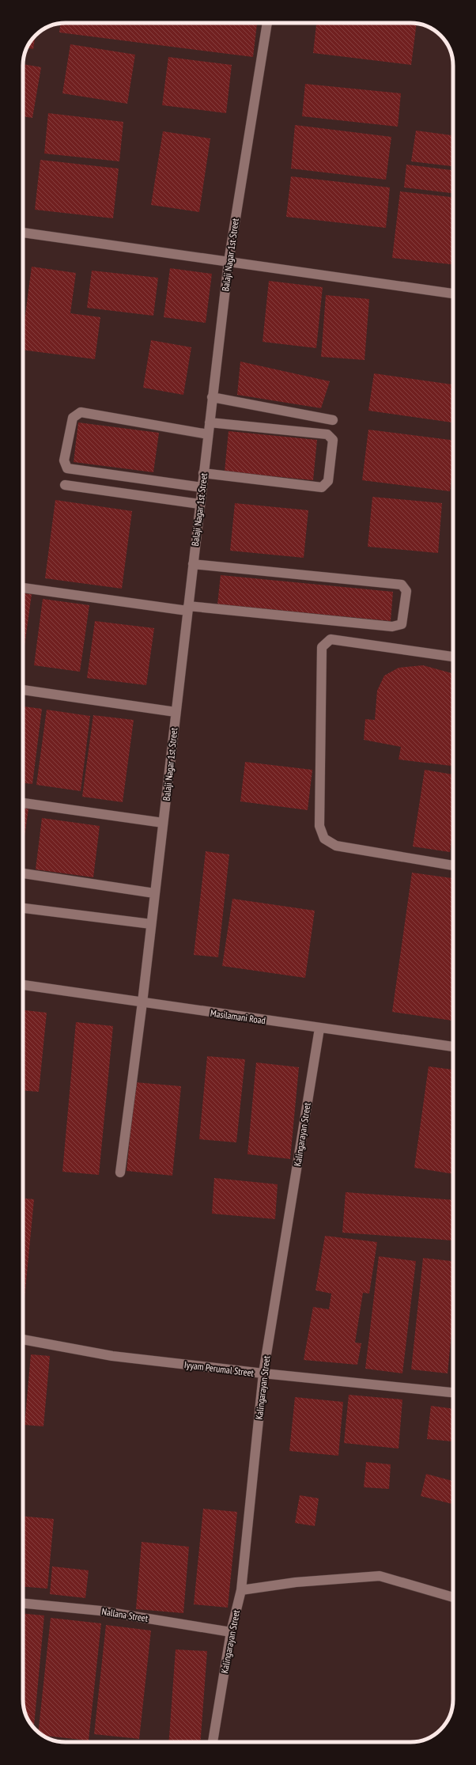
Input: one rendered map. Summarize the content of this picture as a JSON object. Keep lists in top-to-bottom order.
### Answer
{
  "streets": {
    "street": [
      "Balaji Nagar 1st Street",
      "Masilamani Road",
      "Kalingarayan Street",
      "Iyyam Perumal Street",
      "Nallana Street"
    ]
  },
  "crossings": [
    ["Balaji Nagar 1st Street", "Masilamani Road"],
    ["Masilamani Road", "Kalingarayan Street"],
    ["Kalingarayan Street", "Iyyam Perumal Street"],
    ["Kalingarayan Street", "Nallana Street"]
  ]
}
